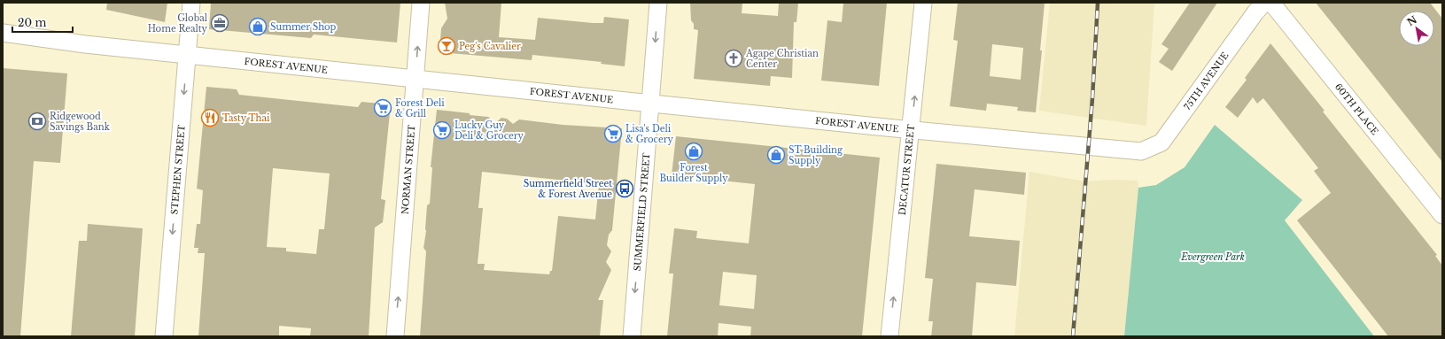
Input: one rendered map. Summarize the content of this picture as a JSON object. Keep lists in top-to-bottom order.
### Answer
{
  "streets": {
    "street": [
      "FOREST AVENUE",
      "75TH AVENUE",
      "60TH PLACE",
      "STEPHEN STREET",
      "NORMAN STREET",
      "DECATUR STREET",
      "SUMMERFIELD STREET"
    ]
  },
  "crossings": [
    ["FOREST AVENUE", "75TH AVENUE"],
    ["FOREST AVENUE", "STEPHEN STREET"],
    ["FOREST AVENUE", "NORMAN STREET"],
    ["FOREST AVENUE", "DECATUR STREET"],
    ["FOREST AVENUE", "SUMMERFIELD STREET"]
  ],
  "one_way": [
    "STEPHEN STREET",
    "NORMAN STREET",
    "DECATUR STREET",
    "SUMMERFIELD STREET"
  ],
  "parks": ["Evergreen Park"],
  "places": {
    "office": ["Global Home Realty"],
    "shop": ["Summer Shop", "Forest Builder Supply", "ST Building Supply"],
    "bar": ["Peg's Cavalier"],
    "church": ["Agape Christian Center"],
    "supermarket": ["Forest Deli & Grill", "Lucky Guy Deli & Grocery", "Lisa's Deli & Grocery"],
    "restaurant": ["Tasty Thai"],
    "bank": ["Ridgewood Savings Bank"],
    "bus stop": ["Summerfield Street & Forest Avenue"]
  },
  "scale_bar": "20 m",
  "north": "top left"
}
